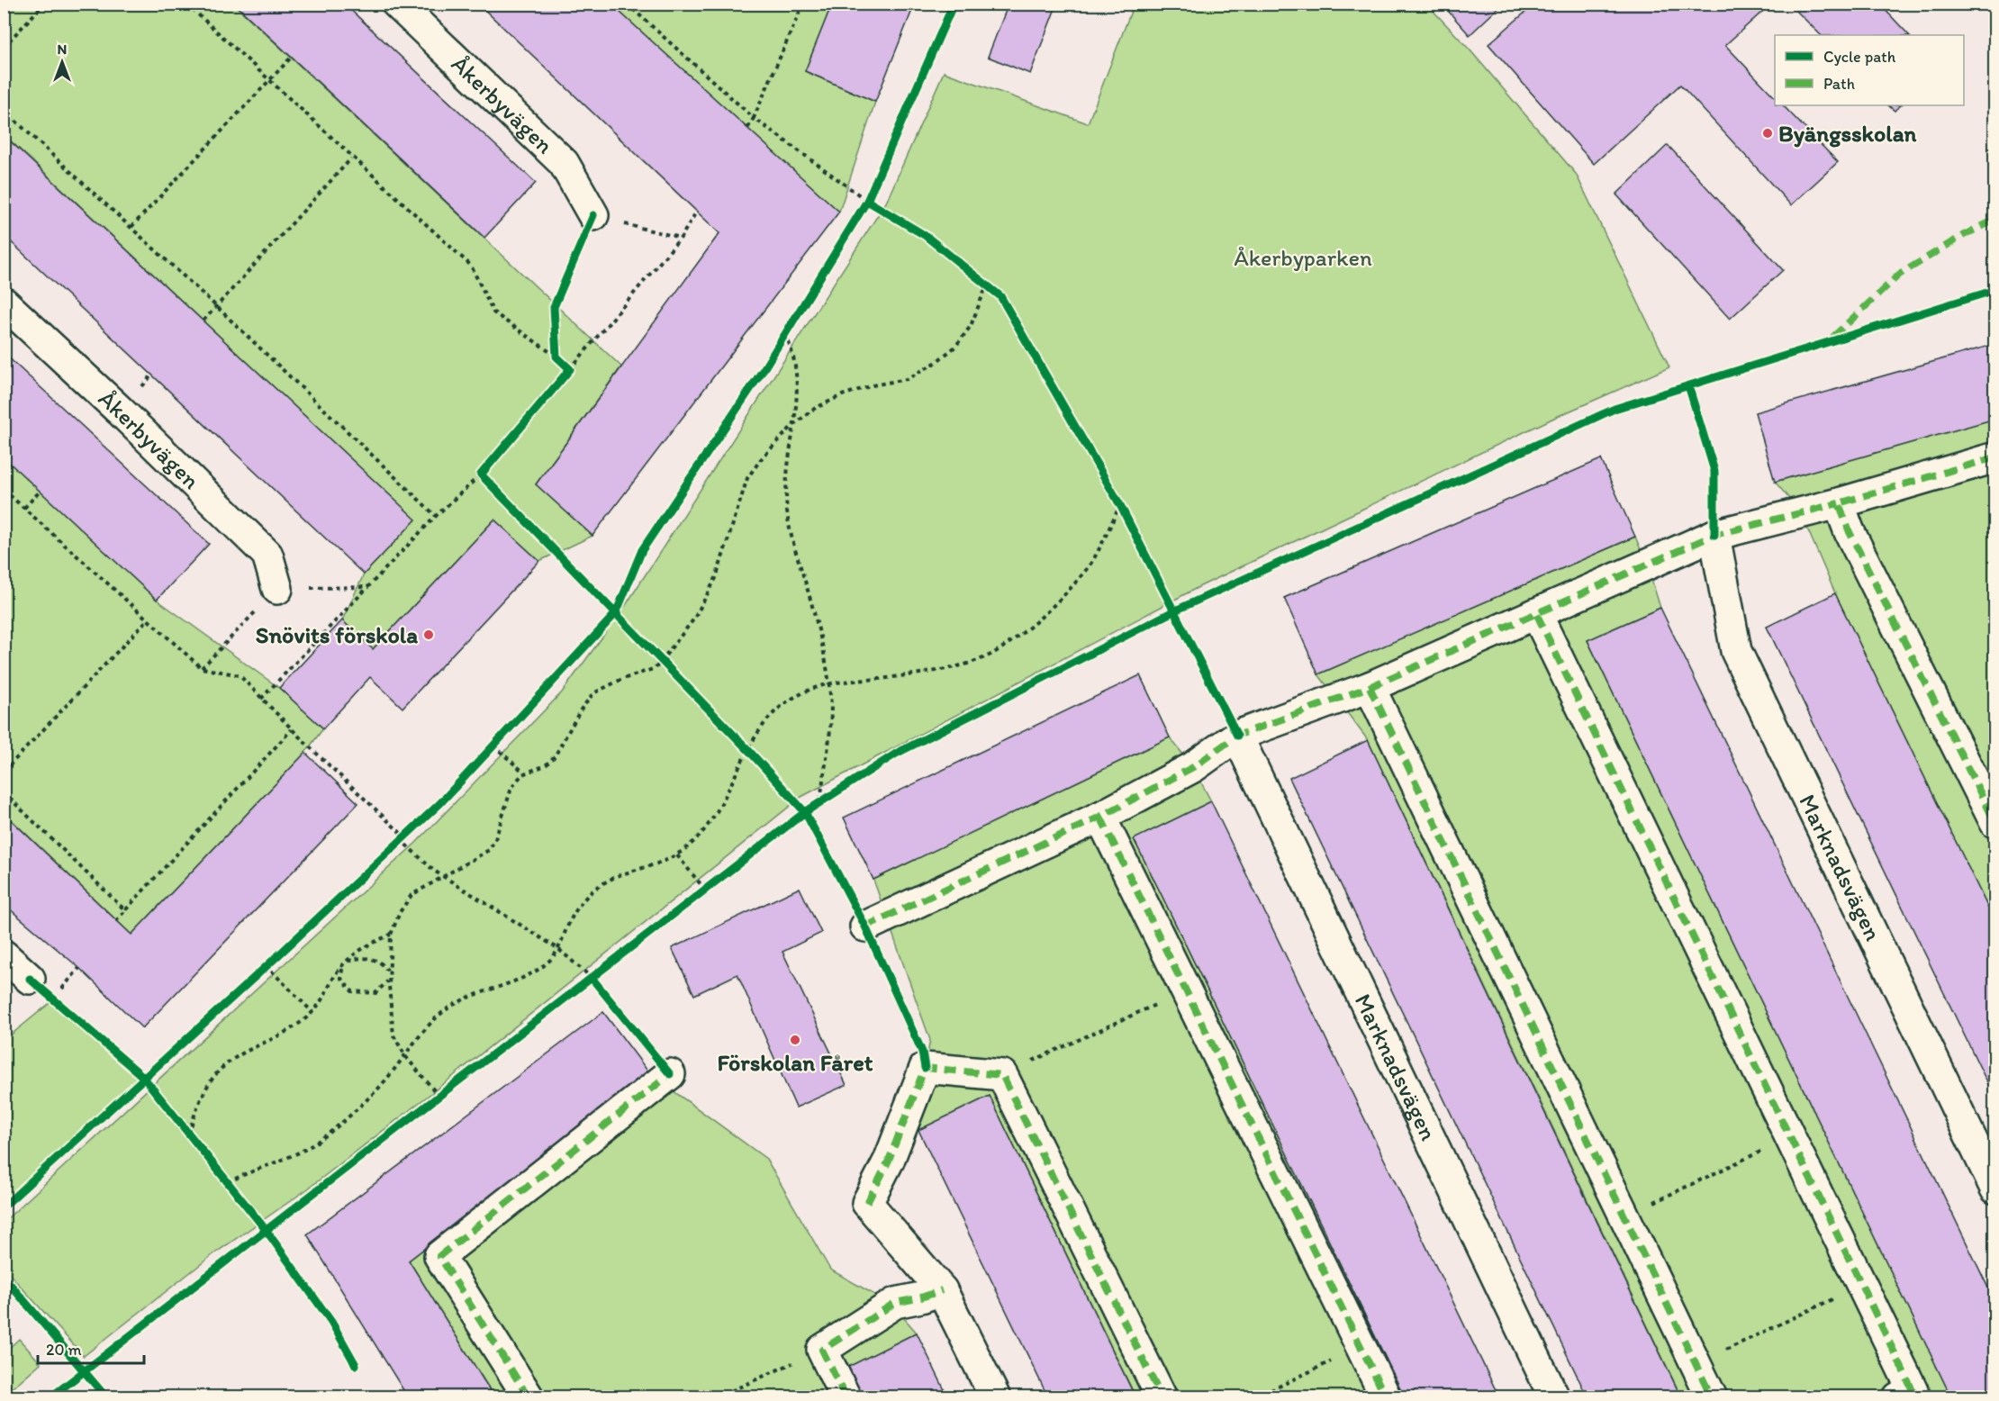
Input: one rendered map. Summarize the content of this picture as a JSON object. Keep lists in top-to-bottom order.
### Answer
{
  "streets": {
    "street": ["Åkerbyvägen", "Marknadsvägen"]
  },
  "parks": ["Åkerbyparken"],
  "places": ["Byängsskolan", "Snövits förskola", "Förskolan Fåret"],
  "legend": ["Cycle path", "Path"],
  "scale_bar": "20 m",
  "north": "top"
}
